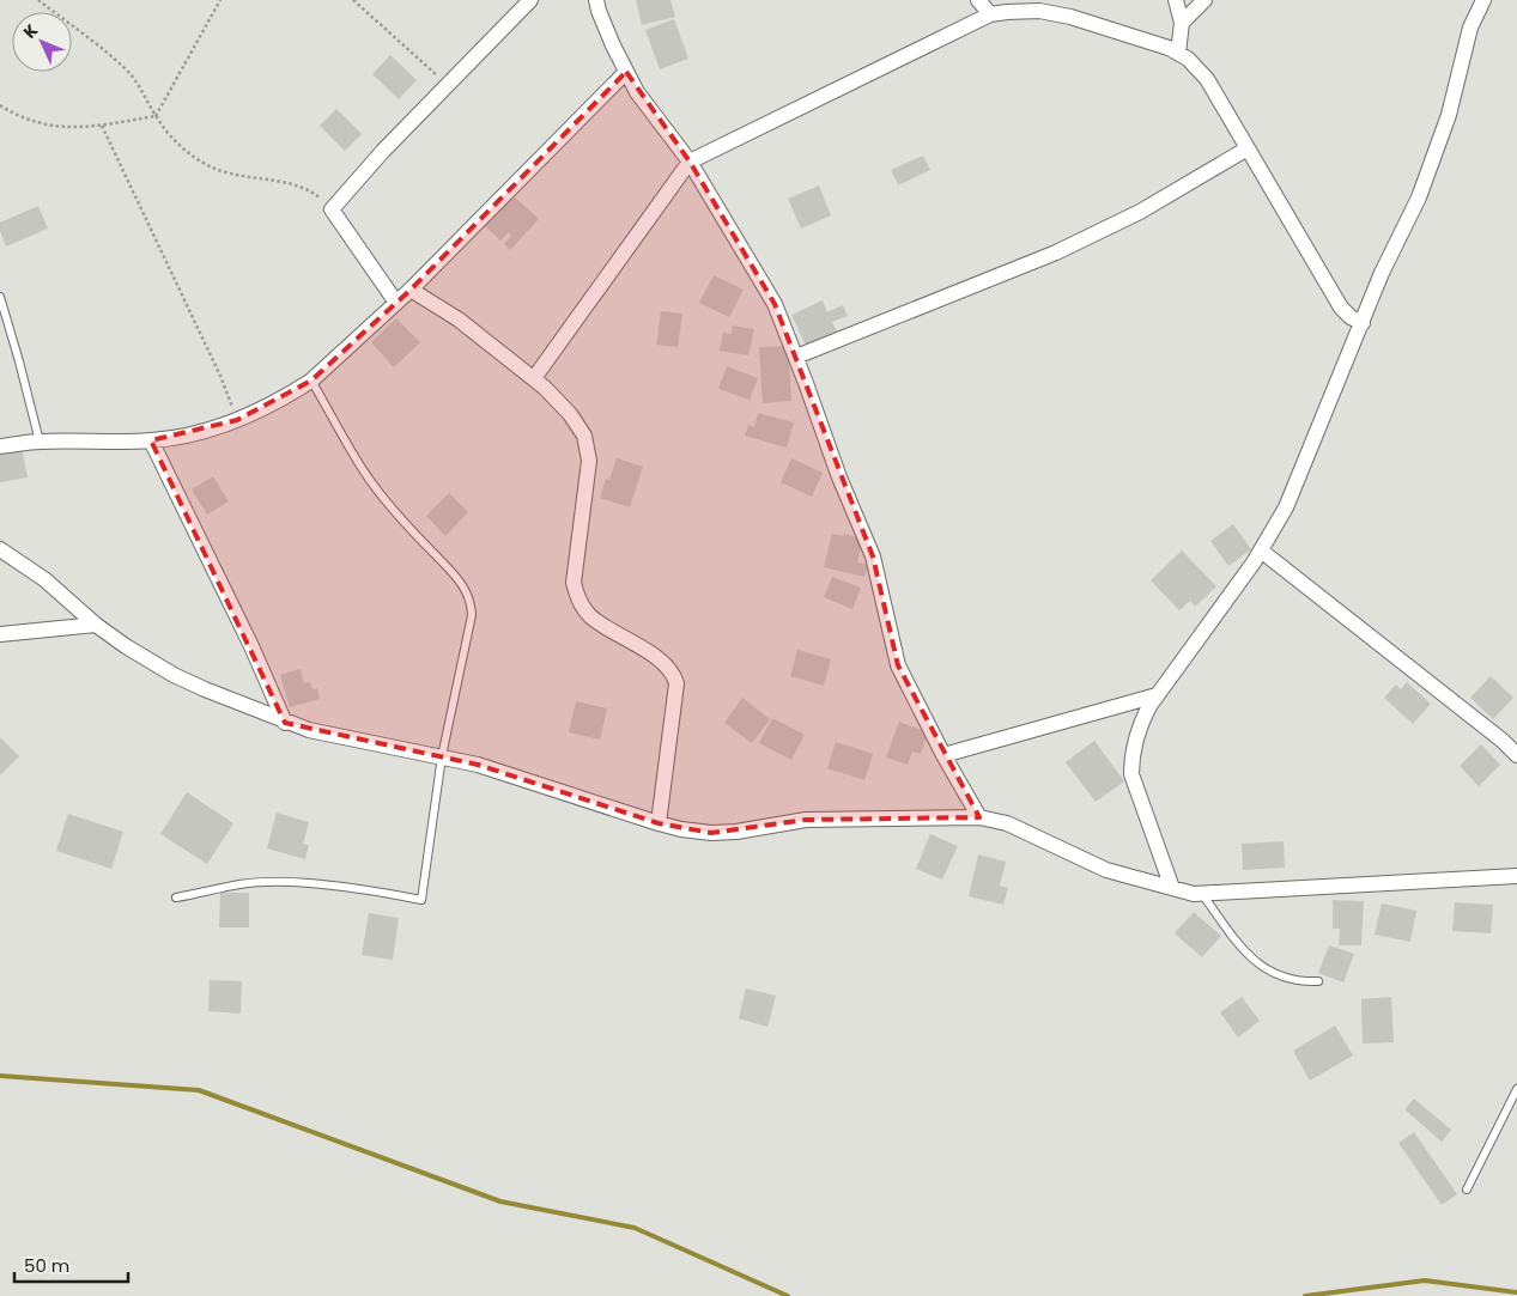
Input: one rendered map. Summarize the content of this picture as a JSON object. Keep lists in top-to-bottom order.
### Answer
{
  "scale_bar": "50 m",
  "north": "top left"
}
